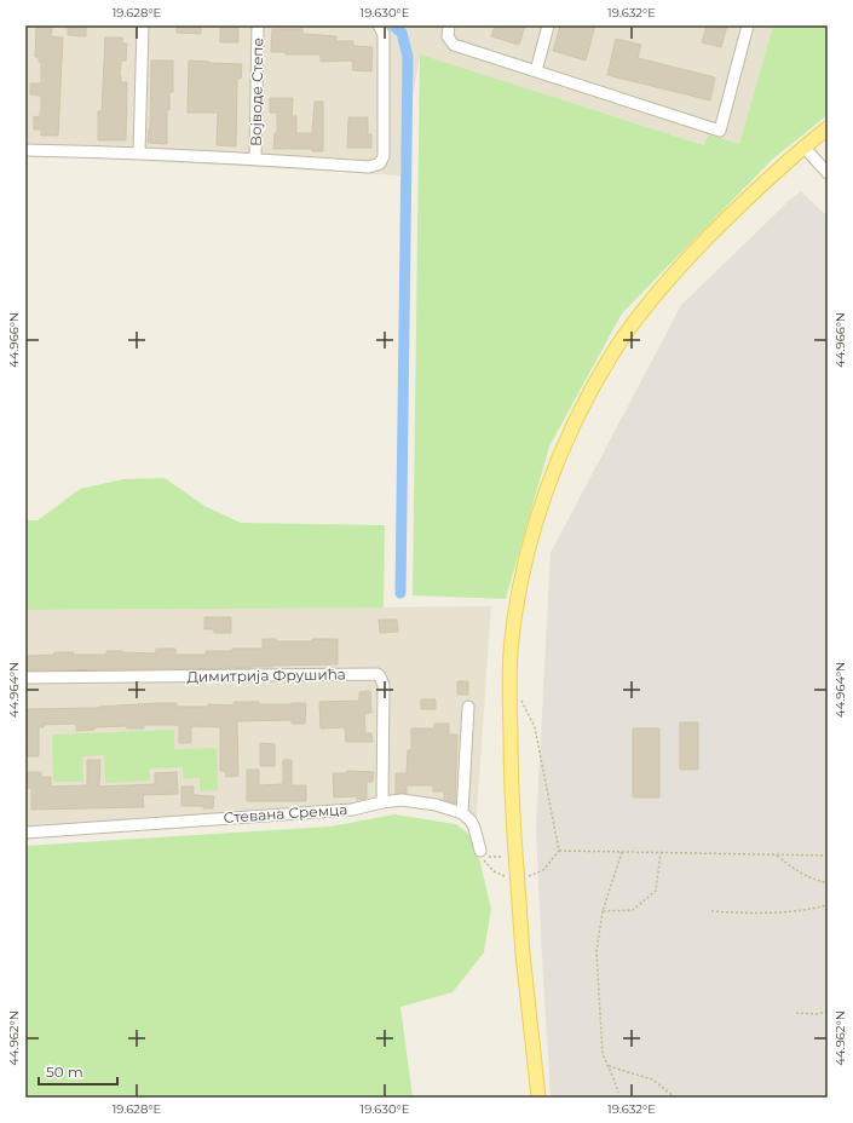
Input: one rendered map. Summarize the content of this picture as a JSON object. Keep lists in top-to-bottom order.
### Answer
{
  "streets": {
    "street": ["Војводе Степе", "Димитрија Фрушића", "Стевана Сремца"]
  },
  "crossings": [
    ["Димитрија Фрушића", "Стевана Сремца"]
  ],
  "scale_bar": "50 m",
  "coordinates": [
    "19.628°E",
    "19.630°E",
    "19.632°E",
    "44.966°N",
    "44.964°N",
    "44.962°N"
  ]
}
